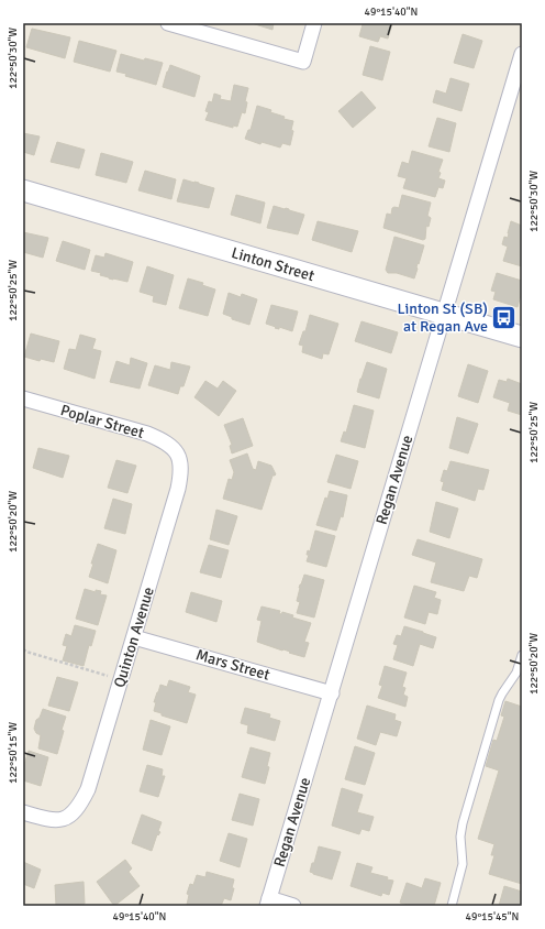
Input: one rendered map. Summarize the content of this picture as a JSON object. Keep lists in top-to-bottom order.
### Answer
{
  "streets": {
    "street": [
      "Linton Street",
      "Poplar Street",
      "Regan Avenue",
      "Quinton Avenue",
      "Mars Street"
    ]
  },
  "crossings": [
    ["Linton Street", "Regan Avenue"],
    ["Poplar Street", "Quinton Avenue"],
    ["Regan Avenue", "Mars Street"],
    ["Quinton Avenue", "Mars Street"]
  ],
  "places": {
    "bus stop": ["Linton St (SB) at Regan Ave"]
  },
  "coordinates": [
    "49°15'40\"N",
    "122°50'30\"W",
    "122°50'25\"W",
    "122°50'20\"W",
    "122°50'15\"W",
    "49°15'45\"N"
  ]
}
